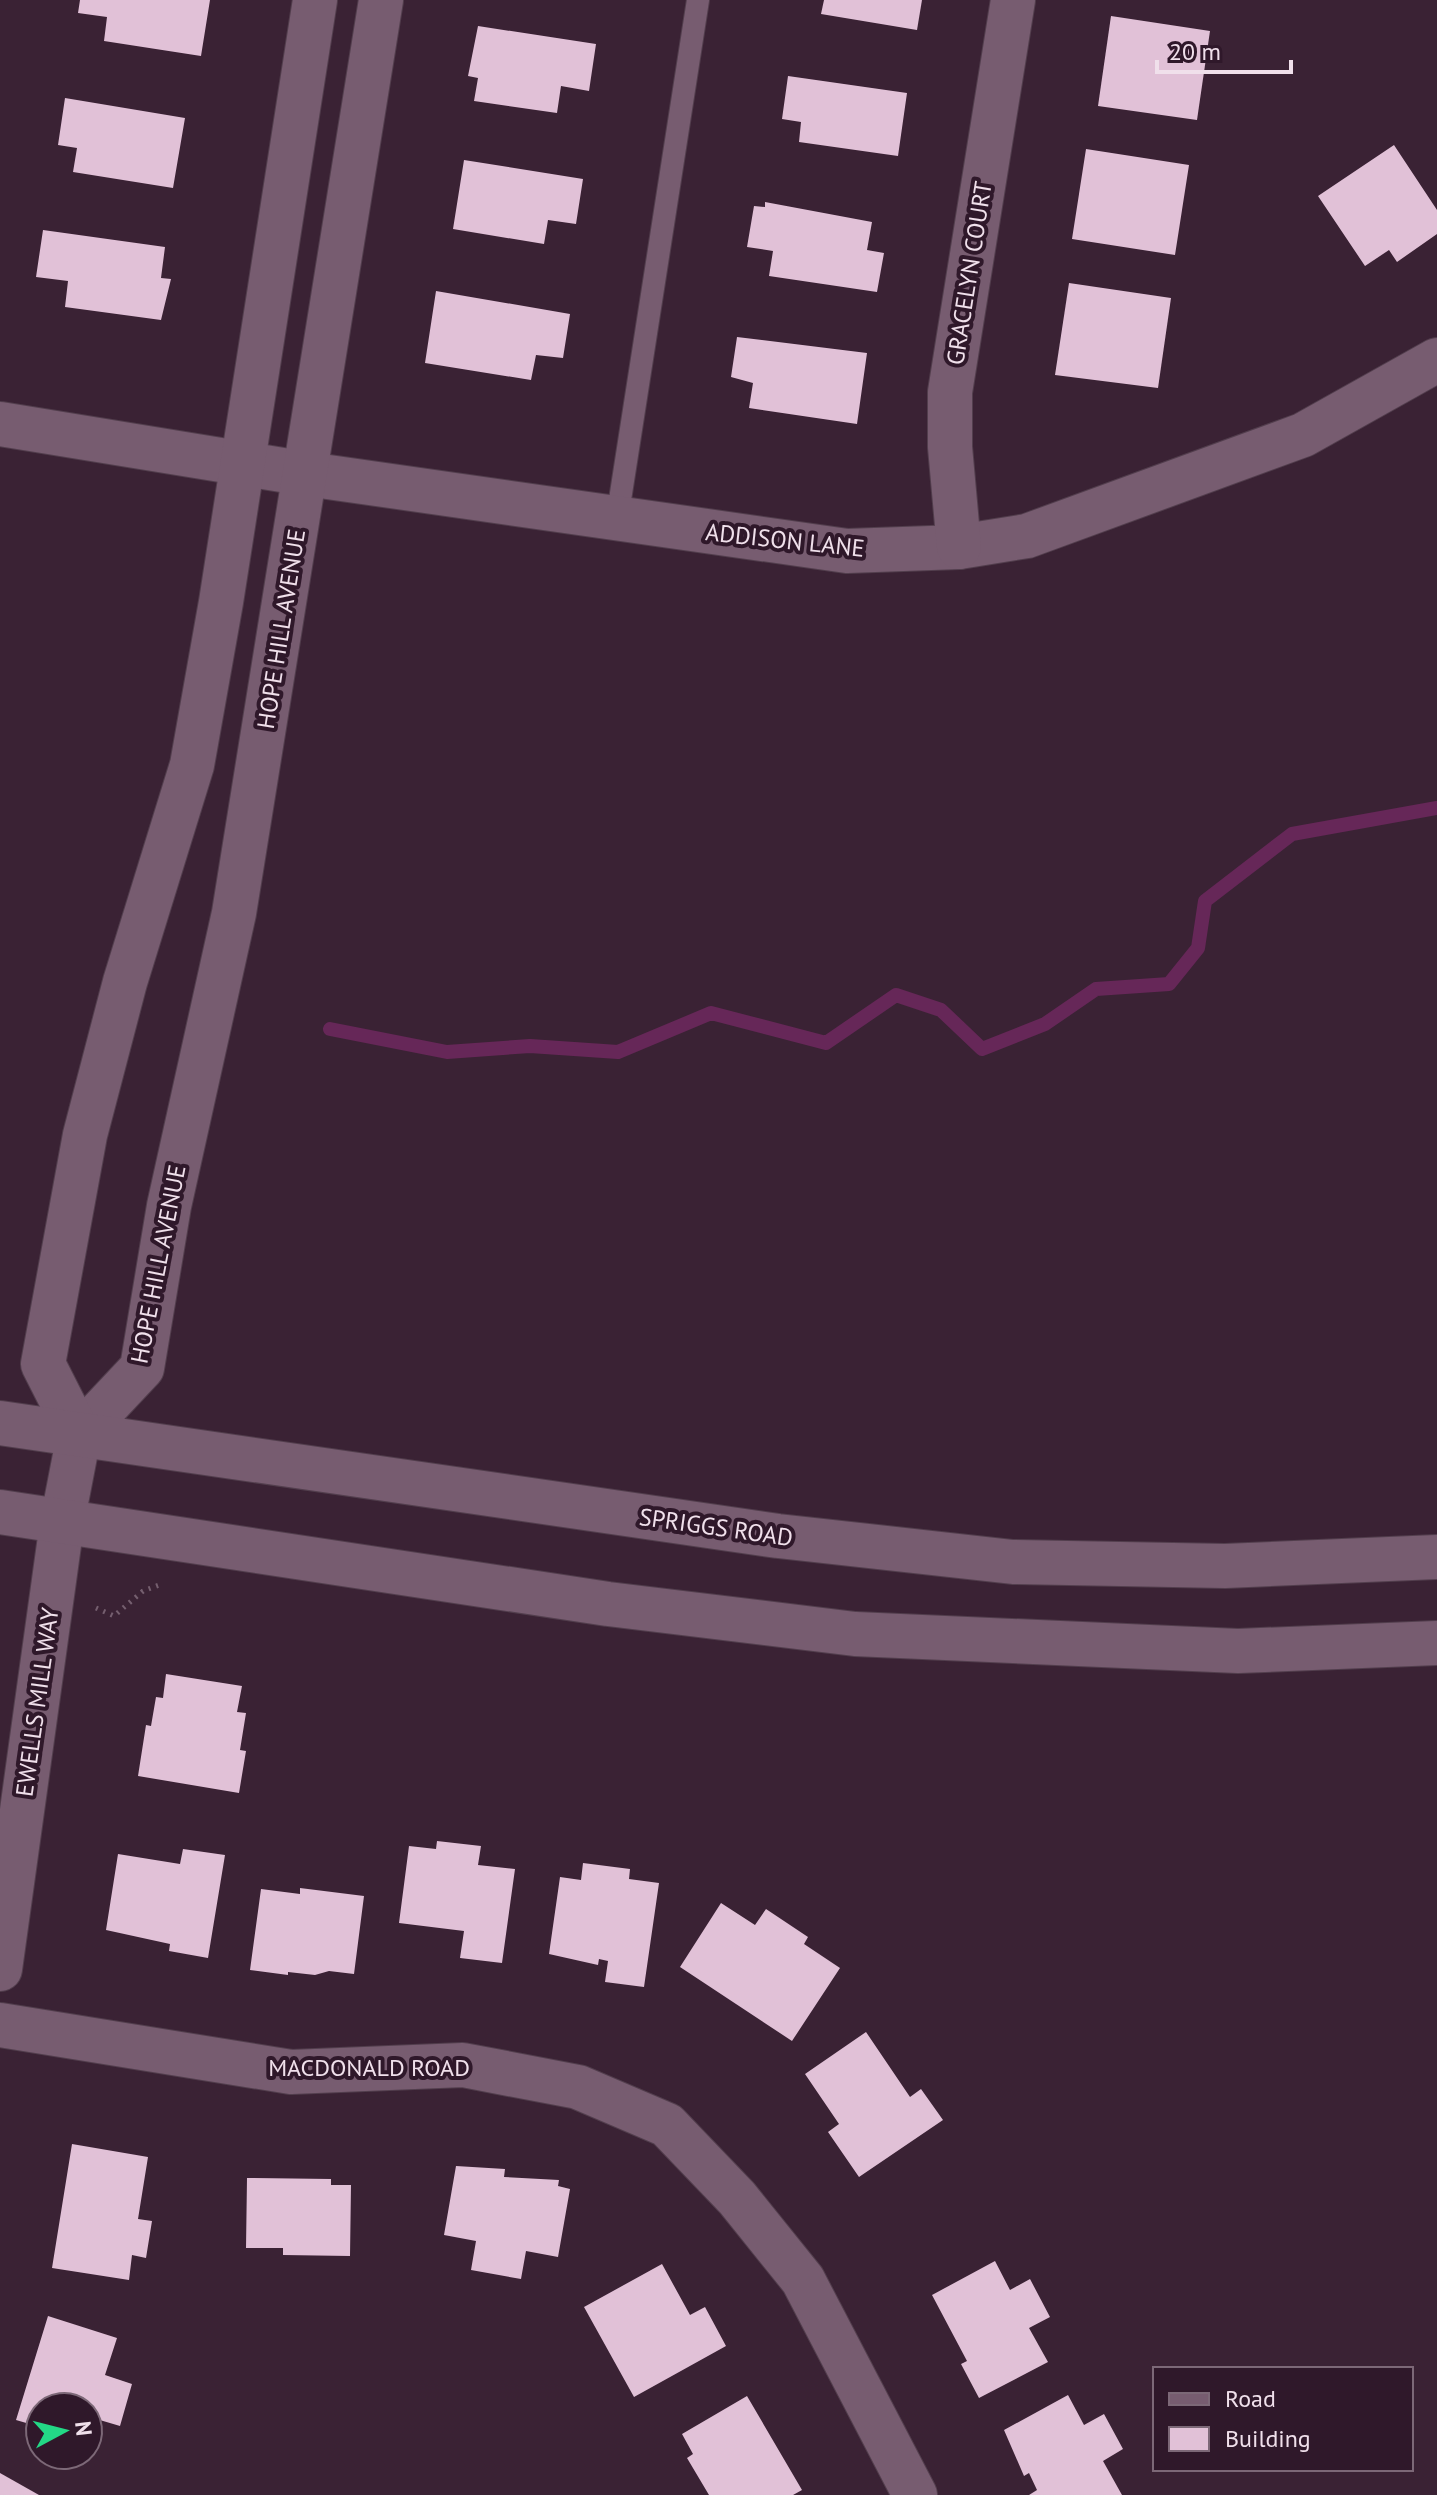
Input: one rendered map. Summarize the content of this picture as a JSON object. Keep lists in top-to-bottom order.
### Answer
{
  "streets": {
    "street": [
      "GRACELYN COURT",
      "ADDISON LANE",
      "HOPE HILL AVENUE",
      "SPRIGGS ROAD",
      "EWELLS MILL WAY",
      "MACDONALD ROAD"
    ]
  },
  "crossings": [
    ["GRACELYN COURT", "ADDISON LANE"],
    ["ADDISON LANE", "HOPE HILL AVENUE"],
    ["HOPE HILL AVENUE", "SPRIGGS ROAD"],
    ["HOPE HILL AVENUE", "EWELLS MILL WAY"],
    ["SPRIGGS ROAD", "EWELLS MILL WAY"]
  ],
  "legend": ["Road", "Building"],
  "scale_bar": "20 m",
  "north": "right"
}
